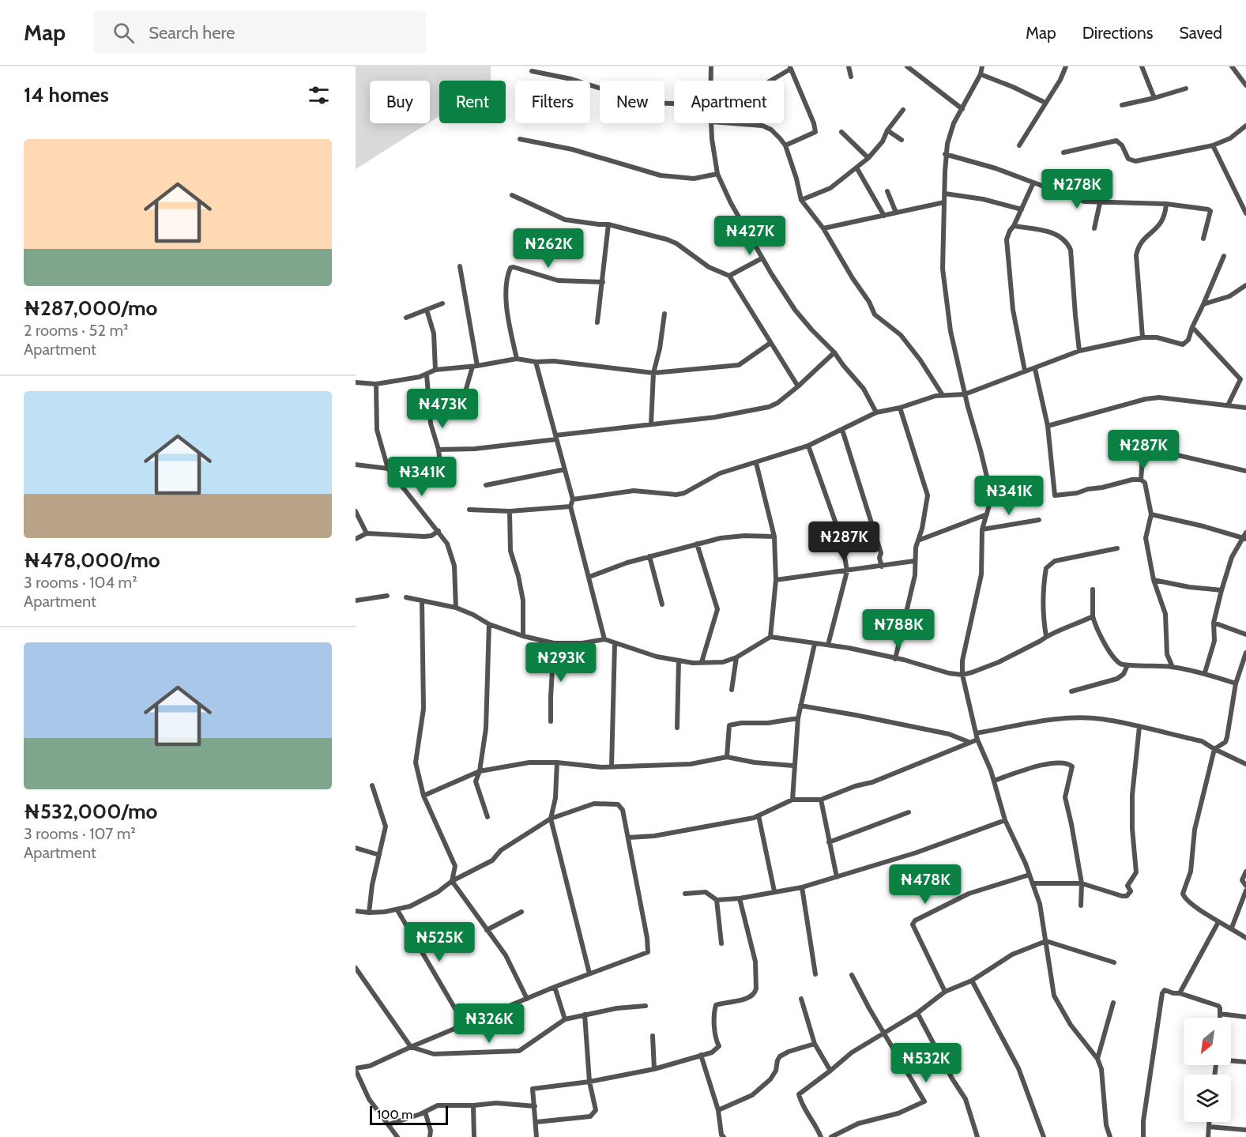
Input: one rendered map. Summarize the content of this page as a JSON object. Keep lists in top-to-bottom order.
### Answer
{
  "scale_bar": "100 m",
  "north": "bottom left",
  "page": {
    "header": "Map",
    "search": "Search here",
    "nav": ["Map", "Directions", "Saved"],
    "heading": "14 homes",
    "chip": [
      "Buy",
      "Rent",
      "Filters",
      "New",
      "Apartment"
    ],
    "list": [
      {
        "name": "₦287,000/mo",
        "note": "2 rooms · 52 m² · Apartment"
      },
      {
        "name": "₦478,000/mo",
        "note": "3 rooms · 104 m² · Apartment"
      },
      {
        "name": "₦532,000/mo",
        "note": "3 rooms · 107 m² · Apartment"
      }
    ],
    "price": [
      "₦278K",
      "₦427K",
      "₦262K",
      "₦473K",
      "₦287K",
      "₦341K",
      "₦341K",
      "₦287K",
      "₦788K",
      "₦293K",
      "₦478K",
      "₦525K",
      "₦326K",
      "₦532K"
    ],
    "scale": "100 m"
  }
}
